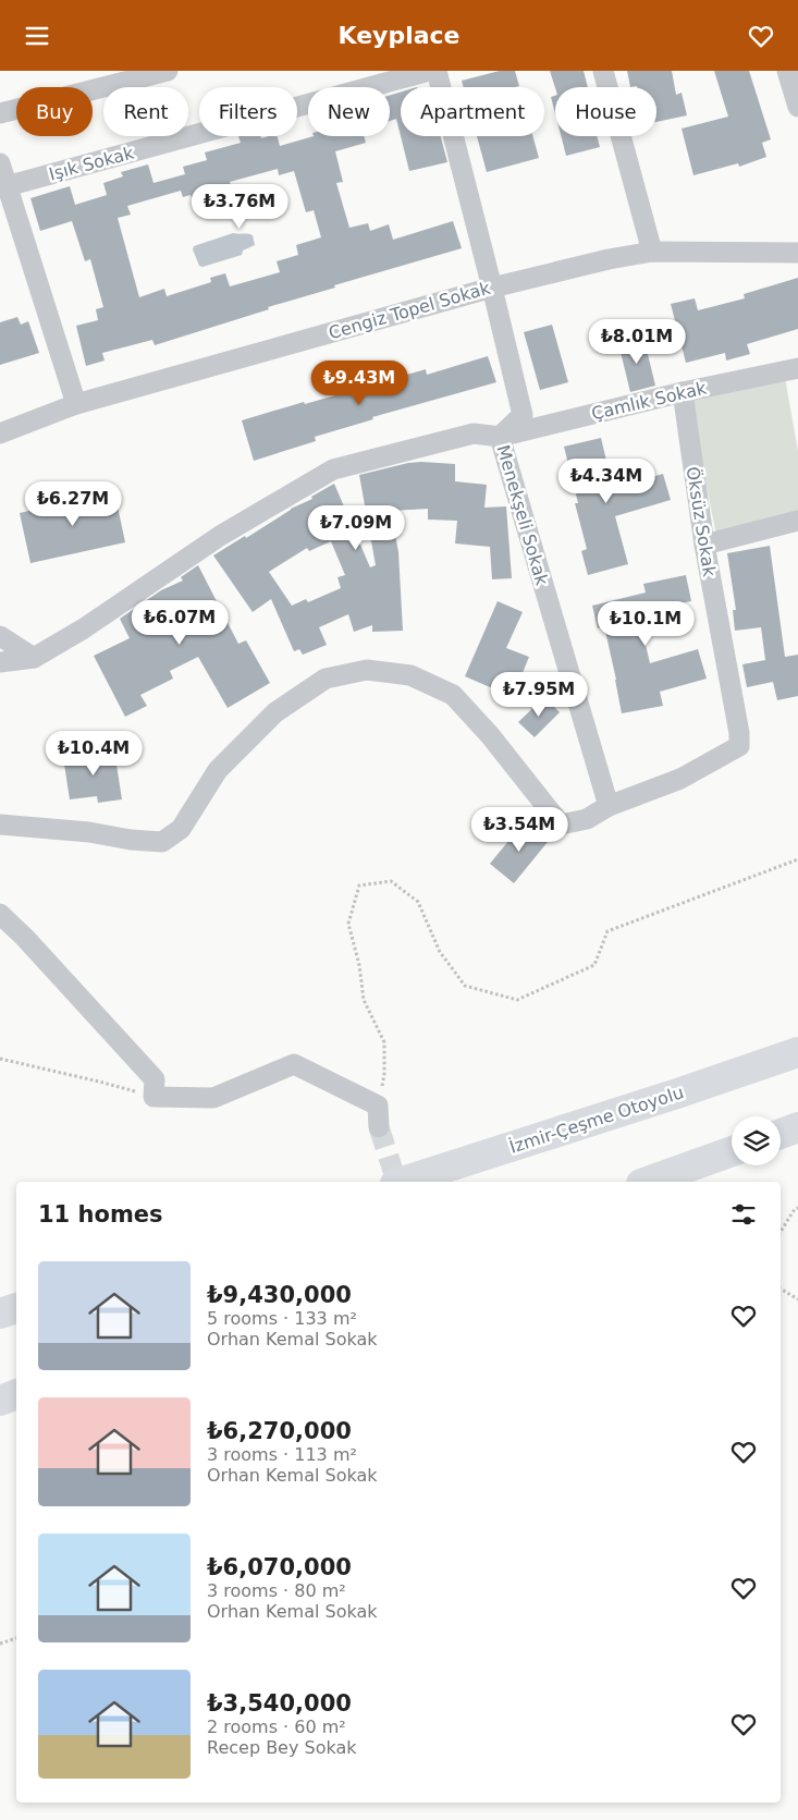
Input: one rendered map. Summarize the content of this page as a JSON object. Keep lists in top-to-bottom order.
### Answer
{
  "streets": {
    "highway": ["İzmir-Çeşme Otoyolu"],
    "street": [
      "Işık Sokak",
      "Cengiz Topel Sokak",
      "Çamlık Sokak",
      "Menekşeli Sokak",
      "Öksüz Sokak"
    ]
  },
  "crossings": [
    ["Cengiz Topel Sokak", "Menekşeli Sokak"],
    ["Çamlık Sokak", "Menekşeli Sokak"],
    ["Çamlık Sokak", "Öksüz Sokak"],
    ["Menekşeli Sokak", "Öksüz Sokak"]
  ],
  "page": {
    "header": "Keyplace",
    "chip": [
      "Buy",
      "Rent",
      "Filters",
      "New",
      "Apartment",
      "House"
    ],
    "price": [
      "₺3.76M",
      "₺8.01M",
      "₺9.43M",
      "₺4.34M",
      "₺6.27M",
      "₺7.09M",
      "₺6.07M",
      "₺10.1M",
      "₺7.95M",
      "₺10.4M",
      "₺3.54M"
    ],
    "heading": "11 homes",
    "list": [
      {
        "name": "₺9,430,000",
        "note": "5 rooms · 133 m² · Orhan Kemal Sokak"
      },
      {
        "name": "₺6,270,000",
        "note": "3 rooms · 113 m² · Orhan Kemal Sokak"
      },
      {
        "name": "₺6,070,000",
        "note": "3 rooms · 80 m² · Orhan Kemal Sokak"
      },
      {
        "name": "₺3,540,000",
        "note": "2 rooms · 60 m² · Recep Bey Sokak"
      }
    ]
  }
}
